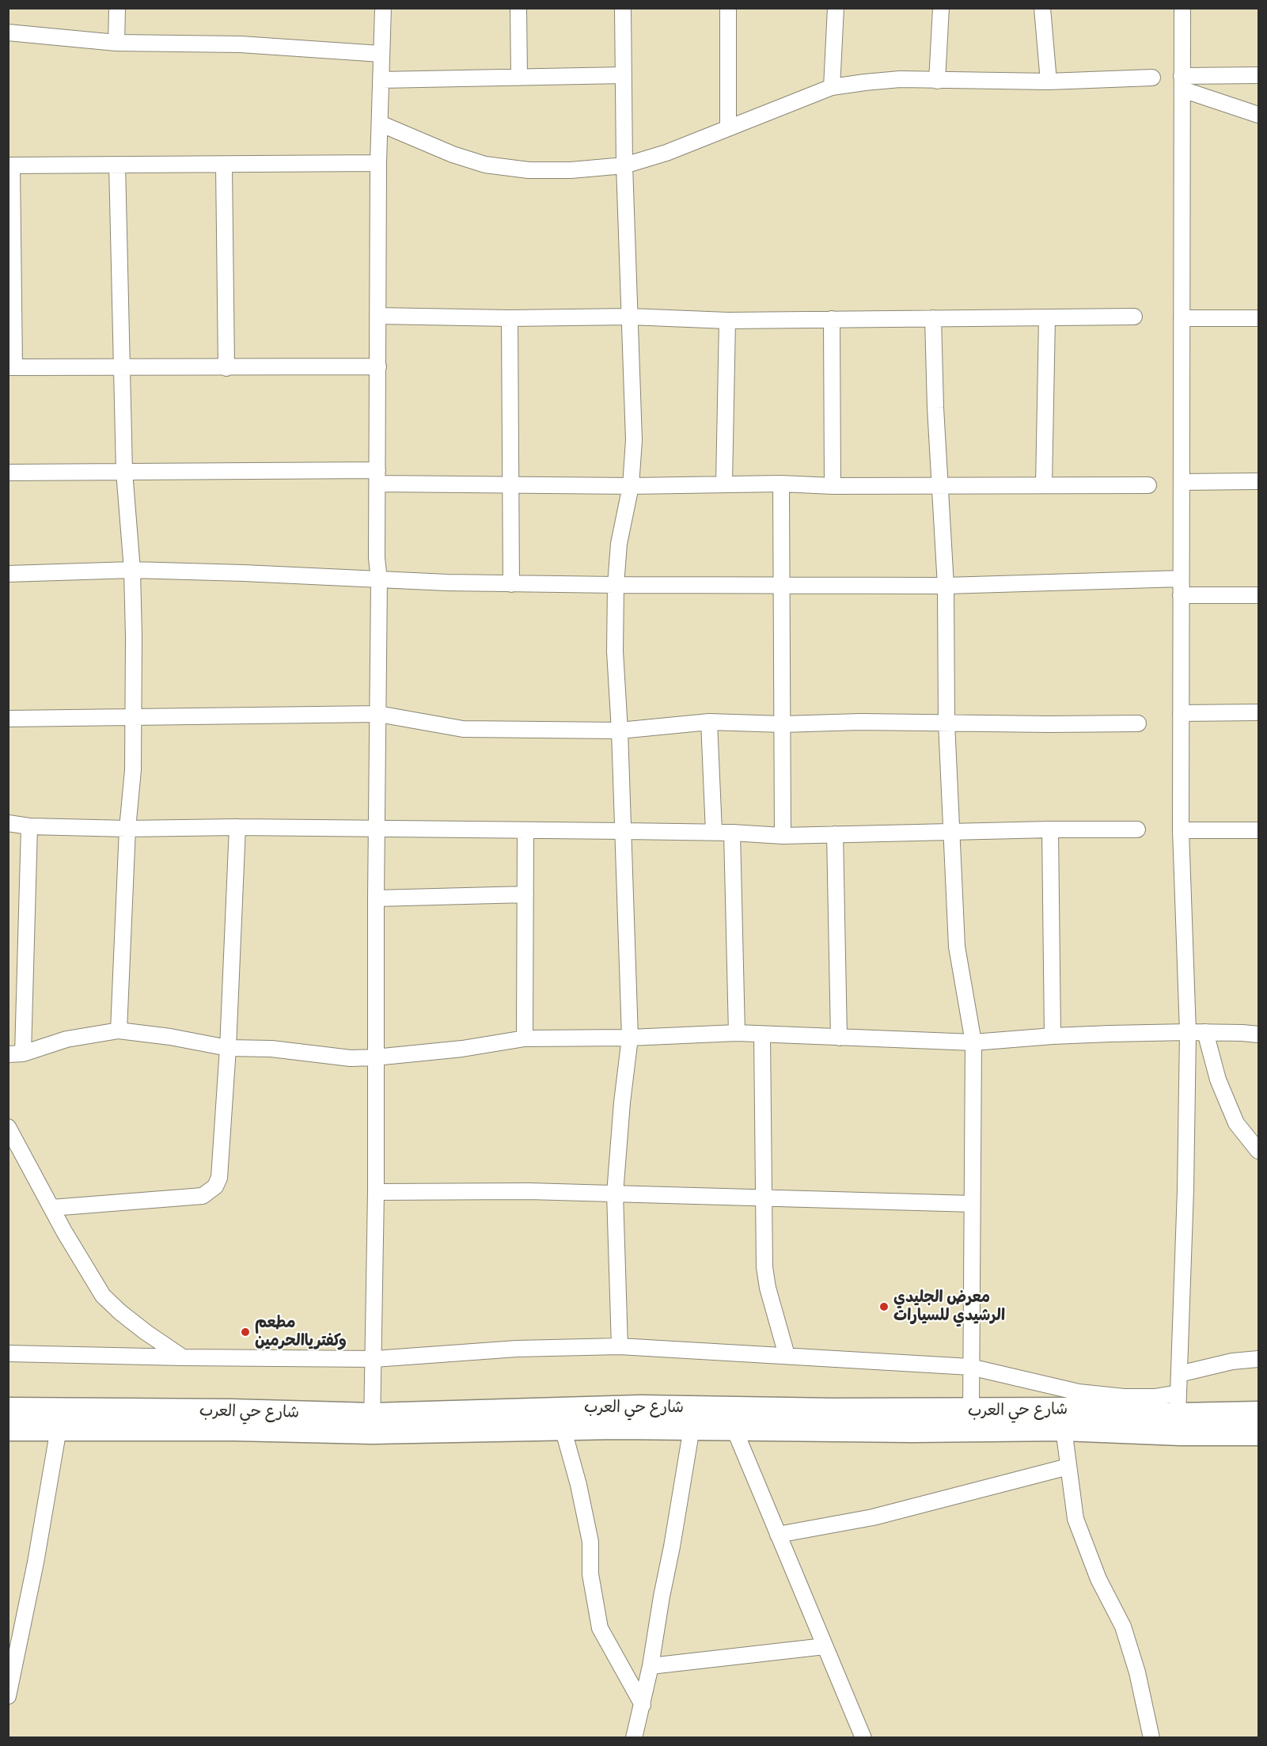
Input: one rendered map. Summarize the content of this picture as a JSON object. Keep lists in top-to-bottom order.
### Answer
{
  "streets": {
    "main road": ["شارع حي العرب"]
  },
  "places": ["معرض الجليدي الرشيدي للسيارات", "مطعم وكفترياالحرمين"]
}
